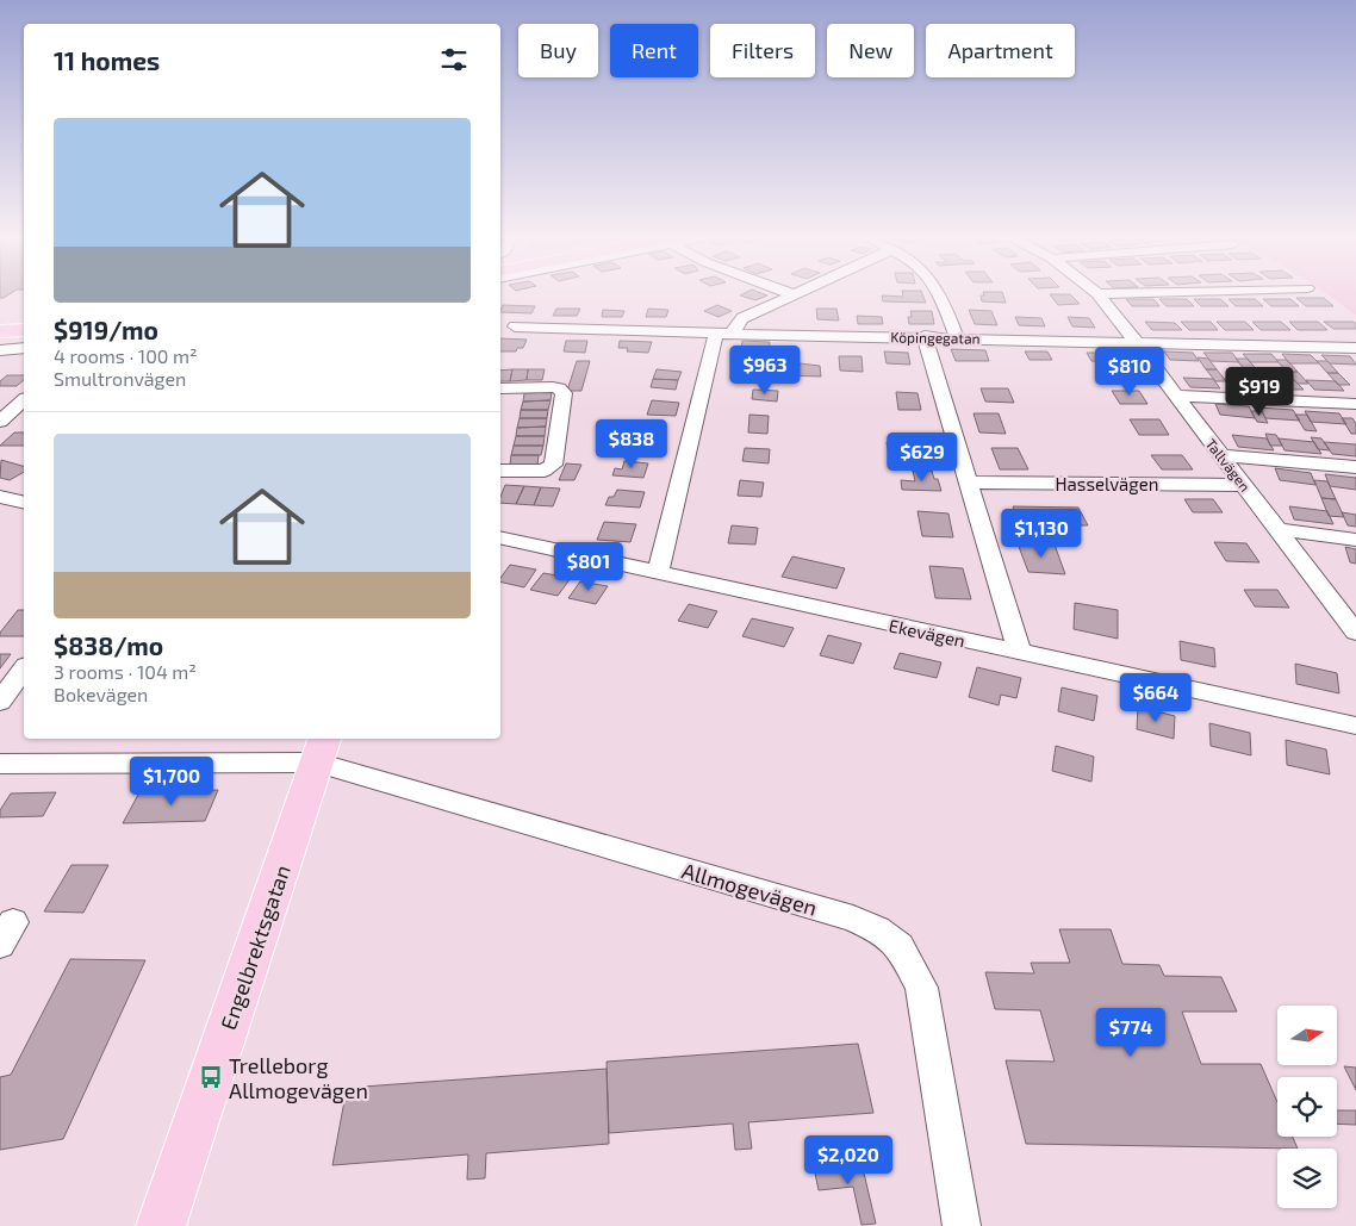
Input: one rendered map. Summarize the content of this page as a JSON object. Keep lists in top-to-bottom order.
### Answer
{
  "streets": {
    "main road": ["Engelbrektsgatan"],
    "street": [
      "Köpingegatan",
      "Tallvägen",
      "Hasselvägen",
      "Ekevägen",
      "Allmogevägen"
    ]
  },
  "crossings": [
    ["Köpingegatan", "Tallvägen"],
    ["Tallvägen", "Hasselvägen"],
    ["Allmogevägen", "Engelbrektsgatan"]
  ],
  "places": {
    "bus stop": ["Trelleborg Allmogevägen"]
  },
  "north": "right",
  "page": {
    "chip": [
      "Buy",
      "Rent",
      "Filters",
      "New",
      "Apartment"
    ],
    "heading": "11 homes",
    "list": [
      {
        "name": "$919/mo",
        "note": "4 rooms · 100 m² · Smultronvägen"
      },
      {
        "name": "$838/mo",
        "note": "3 rooms · 104 m² · Bokevägen"
      }
    ],
    "price": [
      "$963",
      "$810",
      "$919",
      "$838",
      "$629",
      "$1,130",
      "$801",
      "$664",
      "$1,700",
      "$774",
      "$2,020"
    ]
  }
}
